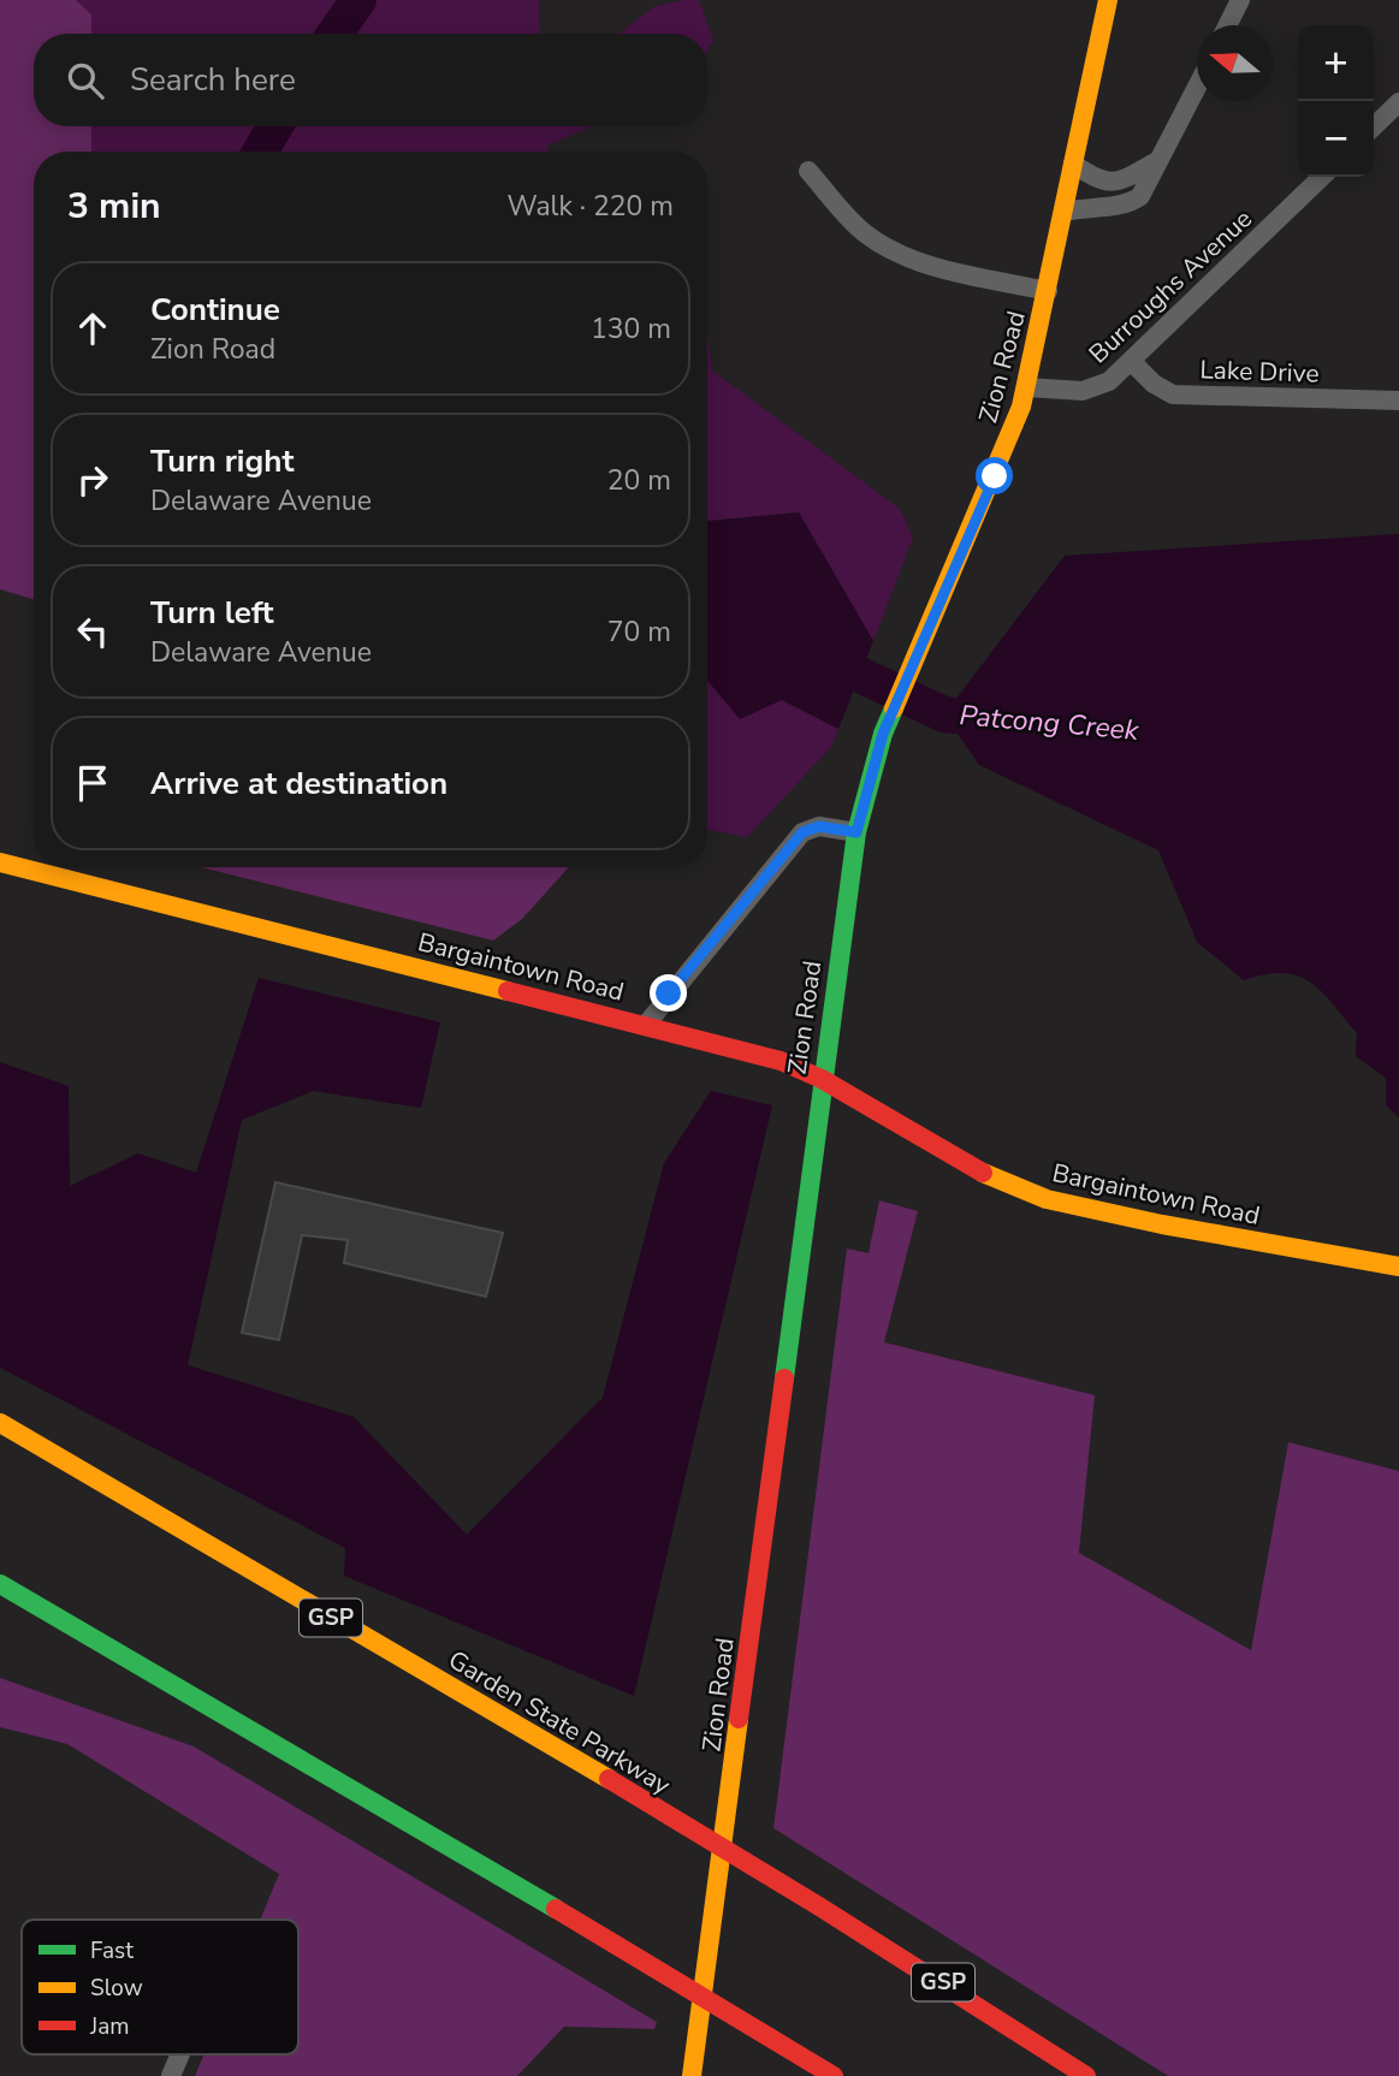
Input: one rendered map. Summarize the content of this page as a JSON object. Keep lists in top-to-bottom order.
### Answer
{
  "streets": {
    "main road": [
      "Zion Road",
      "Bargaintown Road",
      "GSP",
      "Garden State Parkway"
    ],
    "street": ["Burroughs Avenue", "Lake Drive"]
  },
  "crossings": [
    ["Burroughs Avenue", "Zion Road"],
    ["Burroughs Avenue", "Lake Drive"],
    ["Zion Road", "Bargaintown Road"]
  ],
  "water": ["Patcong Creek"],
  "legend": ["Fast", "Slow", "Jam"],
  "north": "left",
  "page": {
    "map_buttons": ["+", "−"],
    "search": "Search here",
    "heading": ["3 min", "Walk · 220 m"],
    "list": [
      ["Continue", "Zion Road", "130 m"],
      ["Turn right", "Delaware Avenue", "20 m"],
      ["Turn left", "Delaware Avenue", "70 m"],
      "Arrive at destination"
    ]
  }
}
